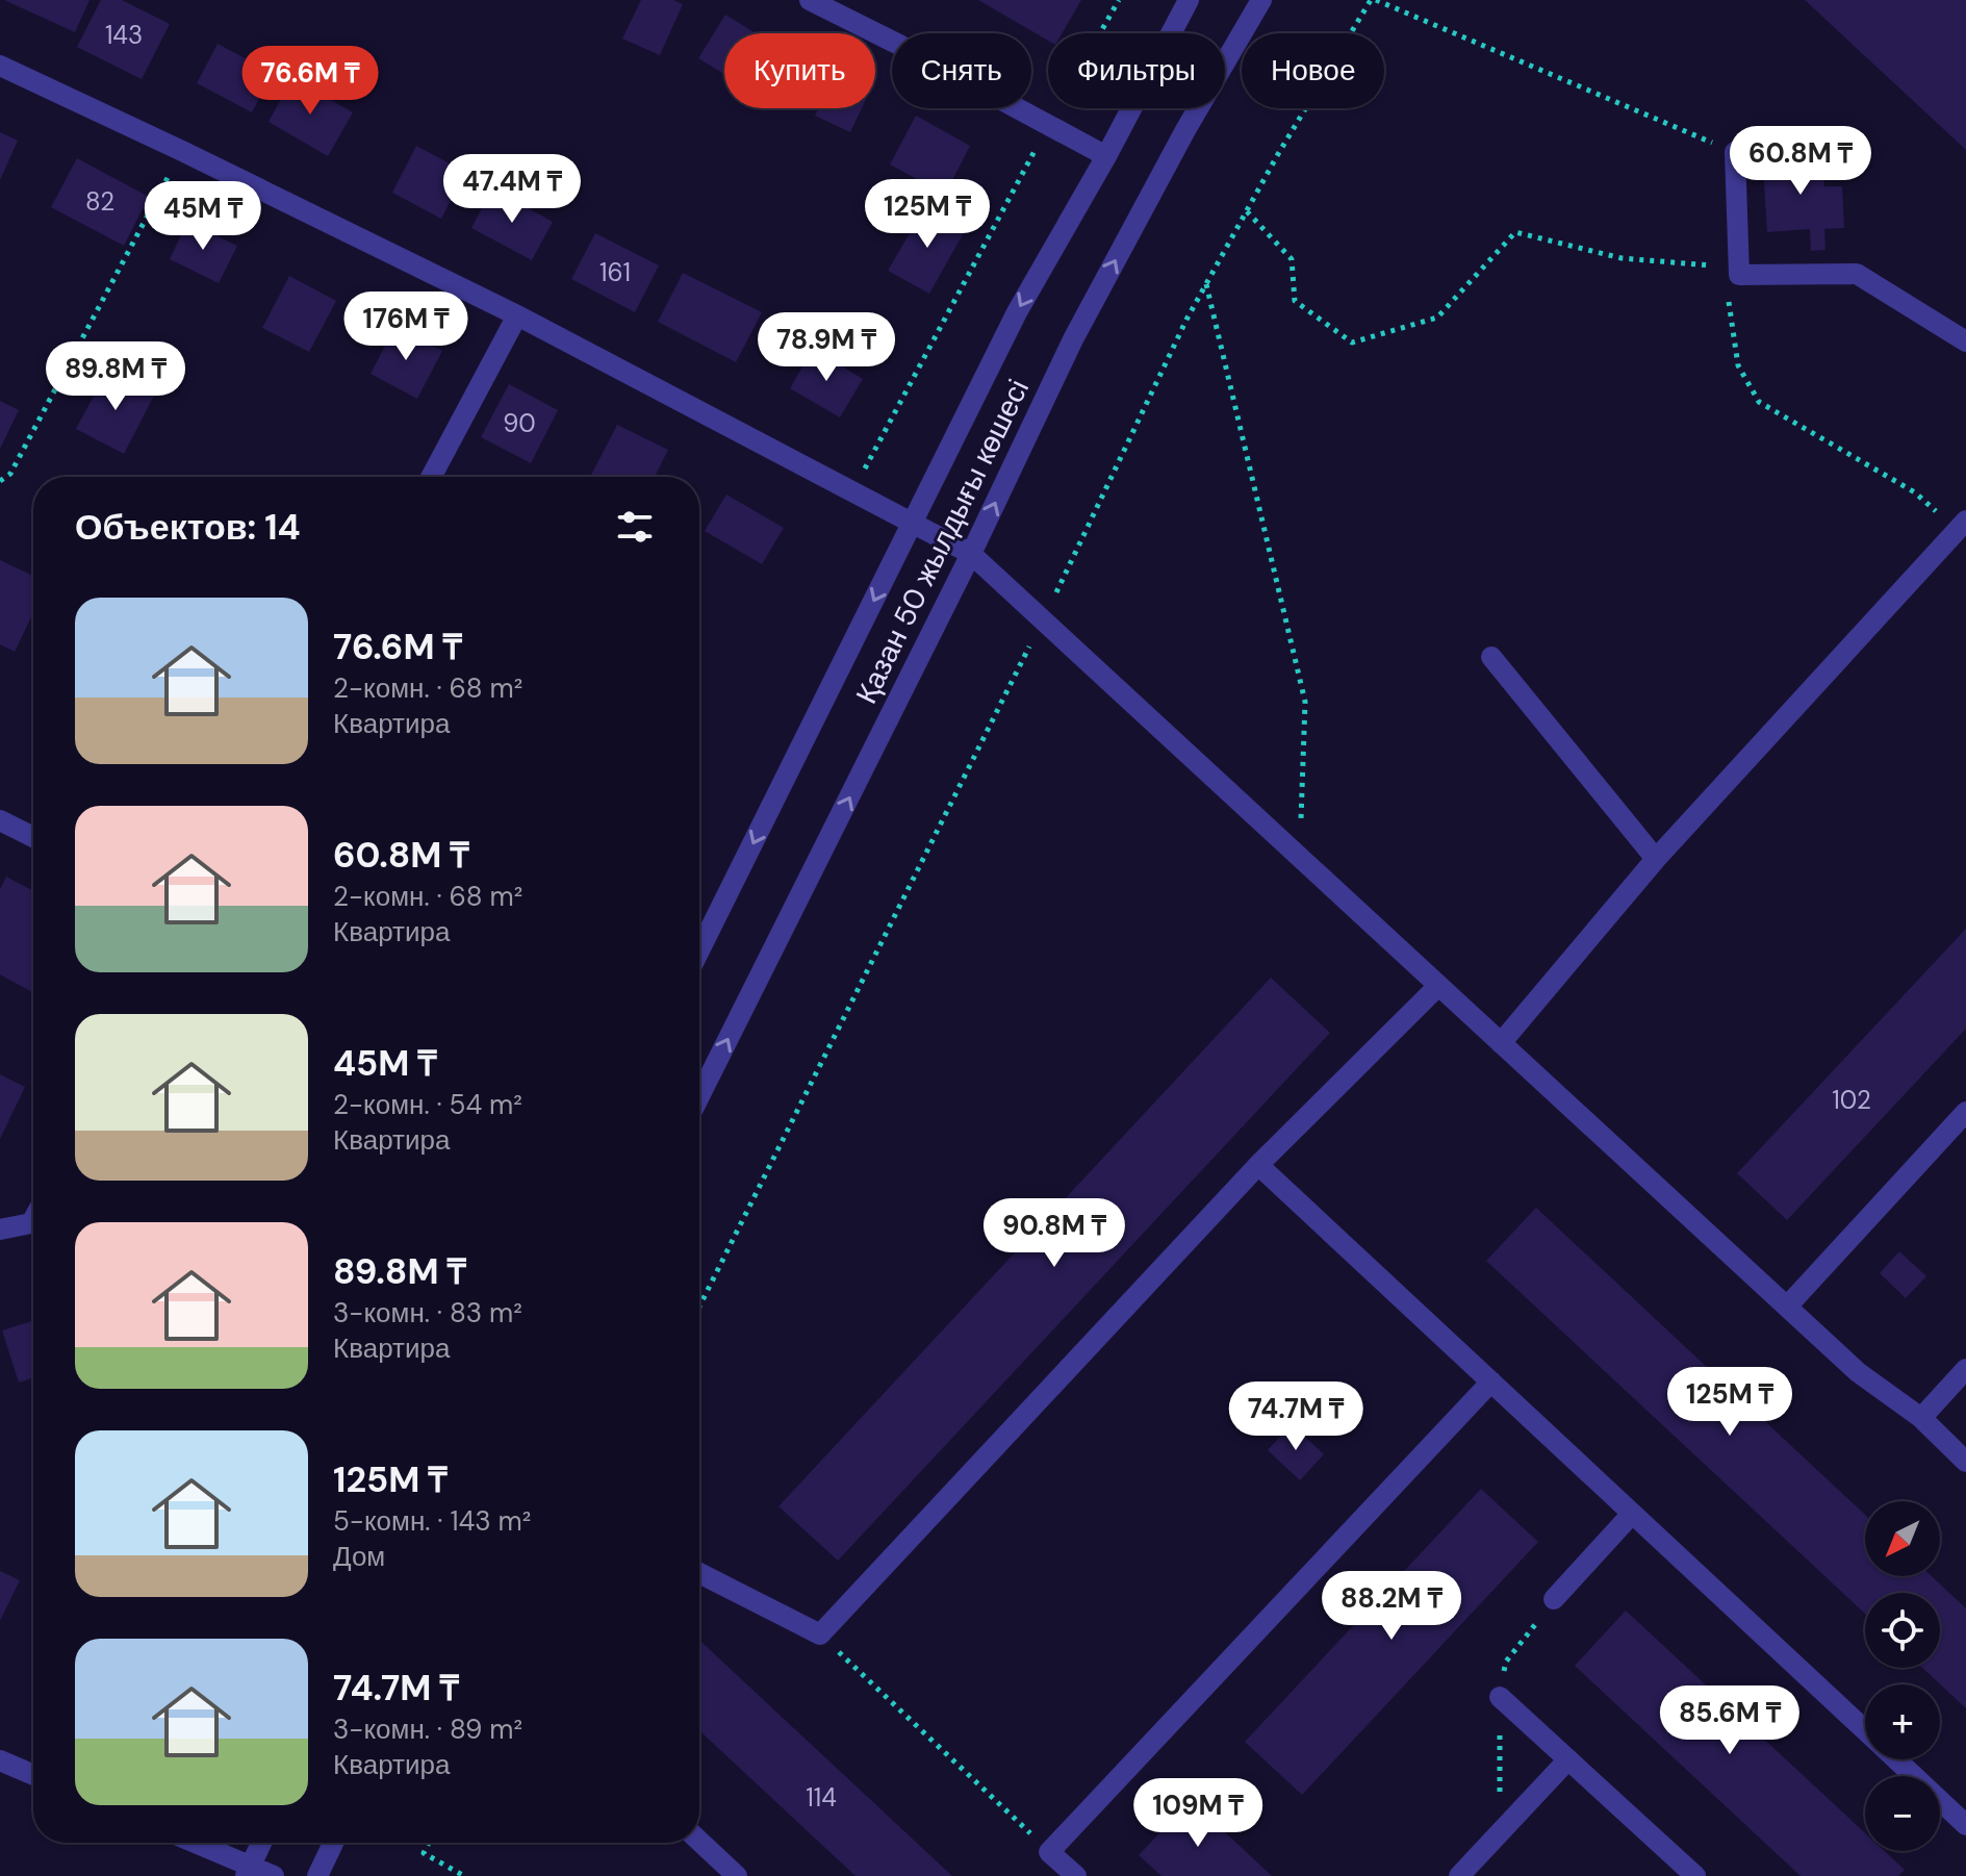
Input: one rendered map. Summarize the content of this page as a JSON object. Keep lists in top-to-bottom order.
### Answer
{
  "streets": {
    "street": ["Қазан 50 жылдығы көшесі"]
  },
  "house_numbers": [
    "143",
    "82",
    "161",
    "90",
    "102",
    "114"
  ],
  "north": "bottom left",
  "page": {
    "chip": [
      "Купить",
      "Снять",
      "Фильтры",
      "Новое"
    ],
    "price": [
      "76.6M ₸",
      "60.8M ₸",
      "47.4M ₸",
      "125M ₸",
      "45M ₸",
      "176M ₸",
      "78.9M ₸",
      "89.8M ₸",
      "90.8M ₸",
      "125M ₸",
      "74.7M ₸",
      "88.2M ₸",
      "85.6M ₸",
      "109M ₸"
    ],
    "heading": "Объектов: 14",
    "list": [
      {
        "name": "76.6M ₸",
        "note": "2-комн. · 68 m² · Квартира"
      },
      {
        "name": "60.8M ₸",
        "note": "2-комн. · 68 m² · Квартира"
      },
      {
        "name": "45M ₸",
        "note": "2-комн. · 54 m² · Квартира"
      },
      {
        "name": "89.8M ₸",
        "note": "3-комн. · 83 m² · Квартира"
      },
      {
        "name": "125M ₸",
        "note": "5-комн. · 143 m² · Дом"
      },
      {
        "name": "74.7M ₸",
        "note": "3-комн. · 89 m² · Квартира"
      }
    ],
    "map_buttons": ["+", "−"]
  }
}
